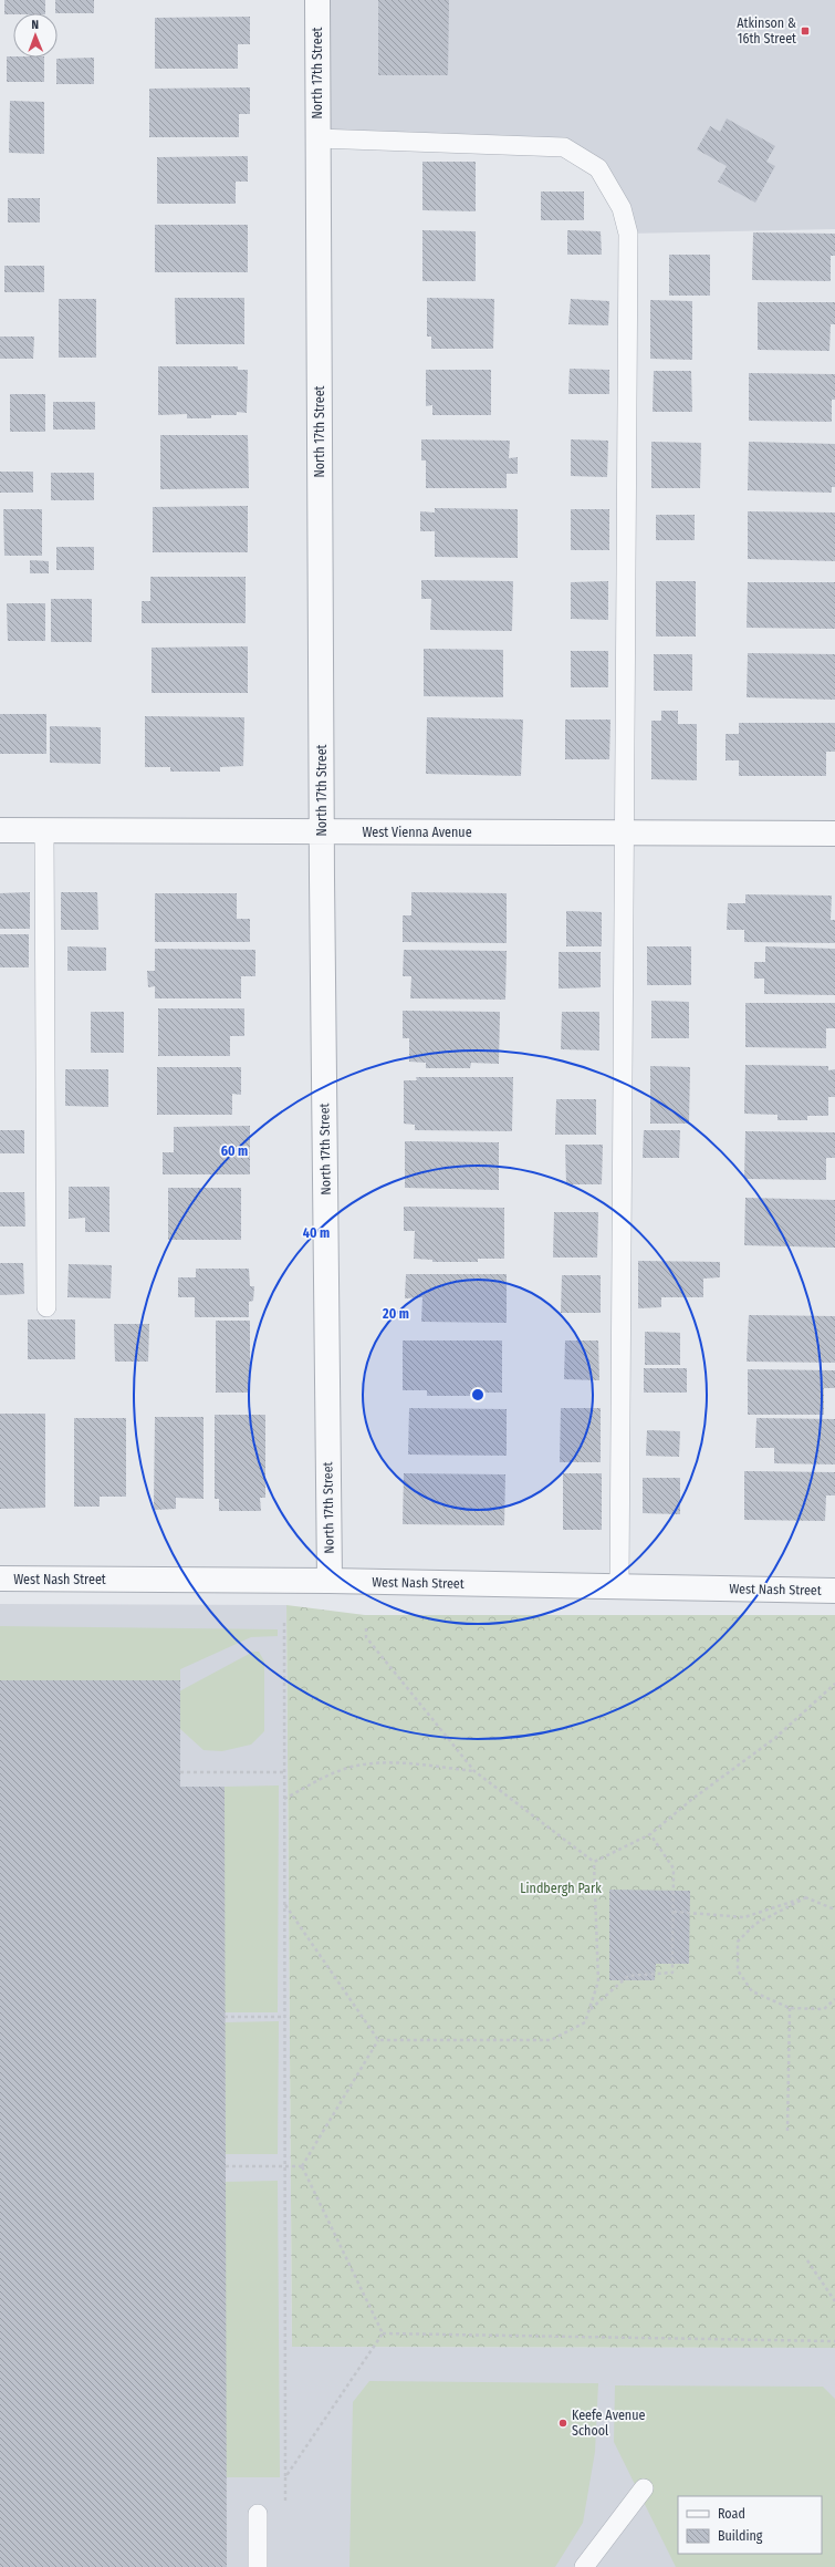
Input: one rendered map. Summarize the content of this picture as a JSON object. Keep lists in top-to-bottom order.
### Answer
{
  "streets": {
    "street": ["North 17th Street", "West Vienna Avenue", "West Nash Street"]
  },
  "crossings": [
    ["North 17th Street", "West Vienna Avenue"],
    ["North 17th Street", "West Nash Street"]
  ],
  "parks": ["Lindbergh Park"],
  "places": {
    "transit": ["Atkinson & 16th Street"],
    "other": ["Keefe Avenue School"]
  },
  "legend": ["Road", "Building"],
  "north": "top",
  "rings": ["60 m", "40 m", "20 m"]
}
